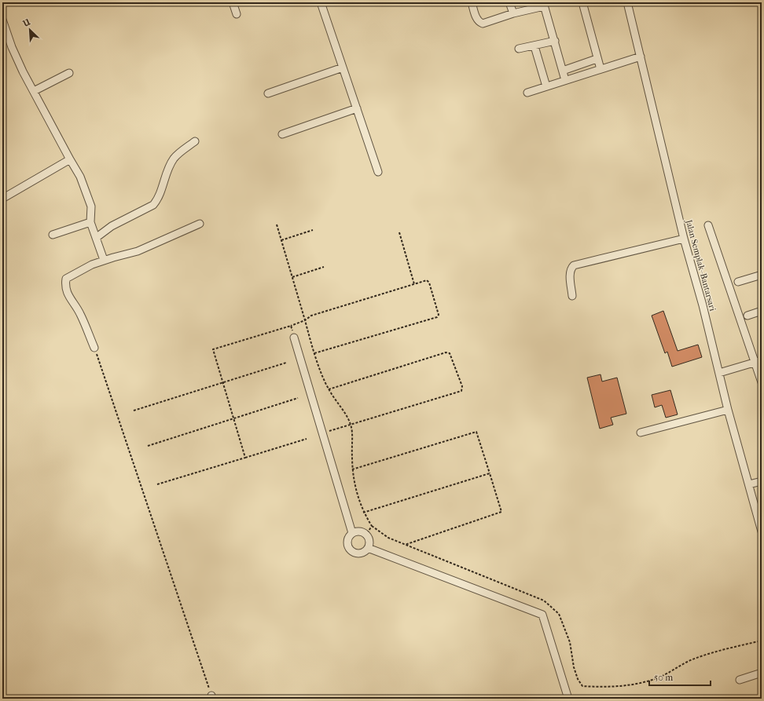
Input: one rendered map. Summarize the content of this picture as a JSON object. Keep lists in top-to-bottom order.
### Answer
{
  "streets": {
    "street": ["Jalan Semplak–Bantarsari"]
  },
  "scale_bar": "50 m",
  "north": "top left"
}
